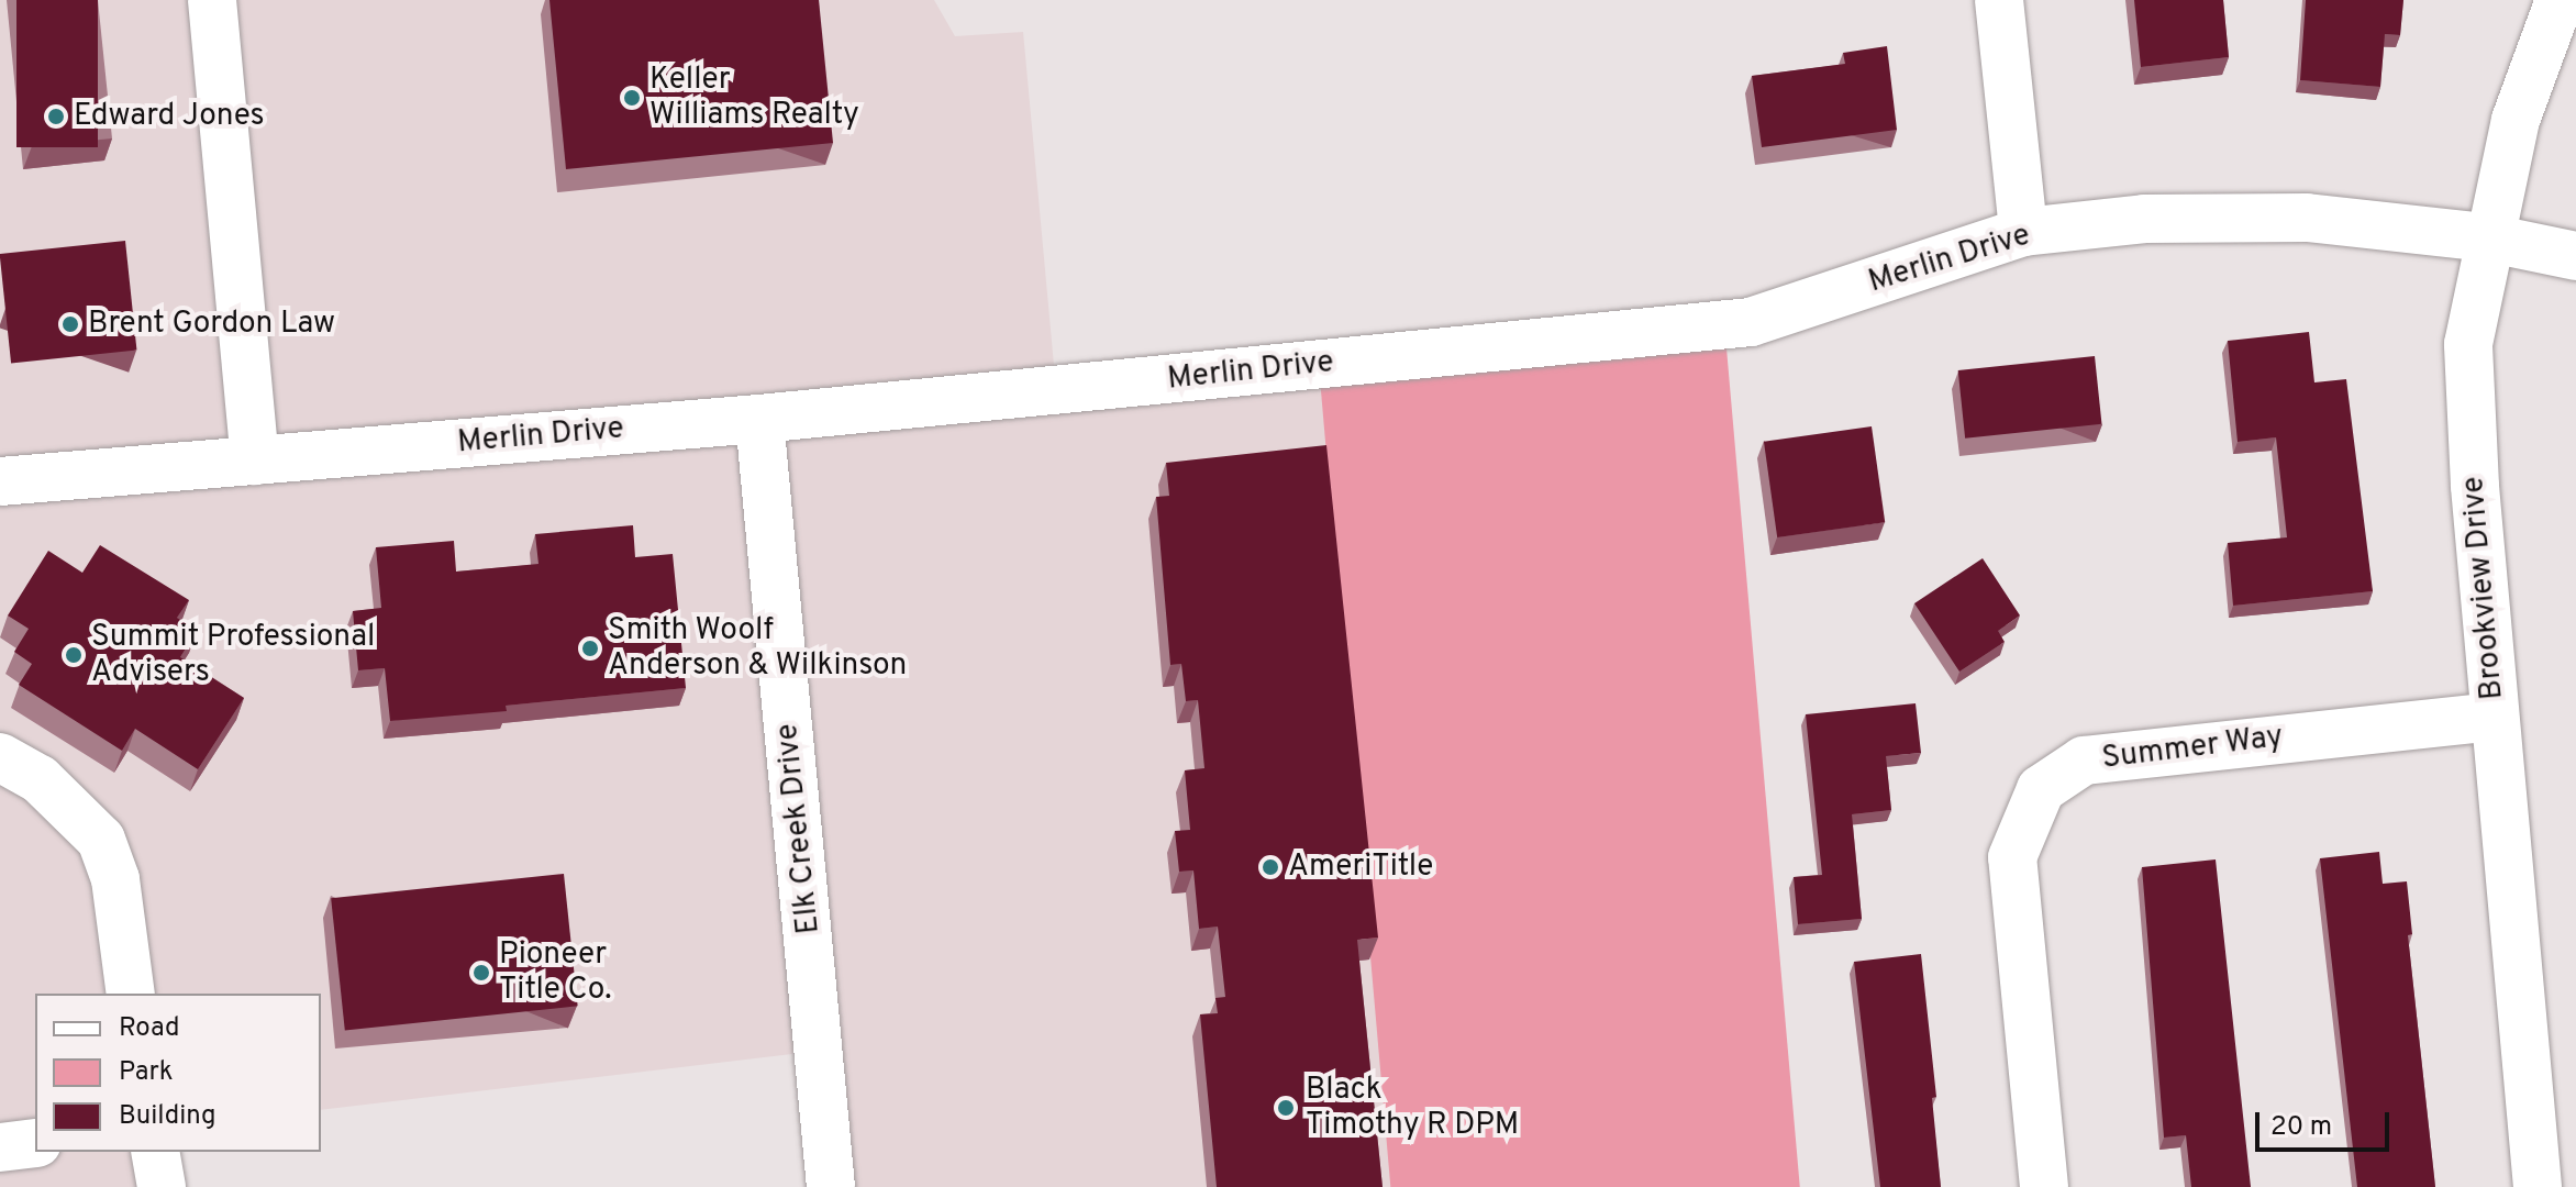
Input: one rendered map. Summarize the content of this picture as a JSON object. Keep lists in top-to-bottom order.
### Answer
{
  "streets": {
    "street": [
      "Merlin Drive",
      "Brookview Drive",
      "Summer Way",
      "Elk Creek Drive"
    ]
  },
  "crossings": [
    ["Merlin Drive", "Brookview Drive"],
    ["Merlin Drive", "Elk Creek Drive"],
    ["Brookview Drive", "Summer Way"]
  ],
  "places": [
    "Keller Williams Realty",
    "Edward Jones",
    "Brent Gordon Law",
    "Smith Woolf Anderson & Wilkinson",
    "Summit Professional Advisers",
    "AmeriTitle",
    "Pioneer Title Co.",
    "Black Timothy R DPM"
  ],
  "legend": ["Road", "Park", "Building"],
  "scale_bar": "20 m"
}
